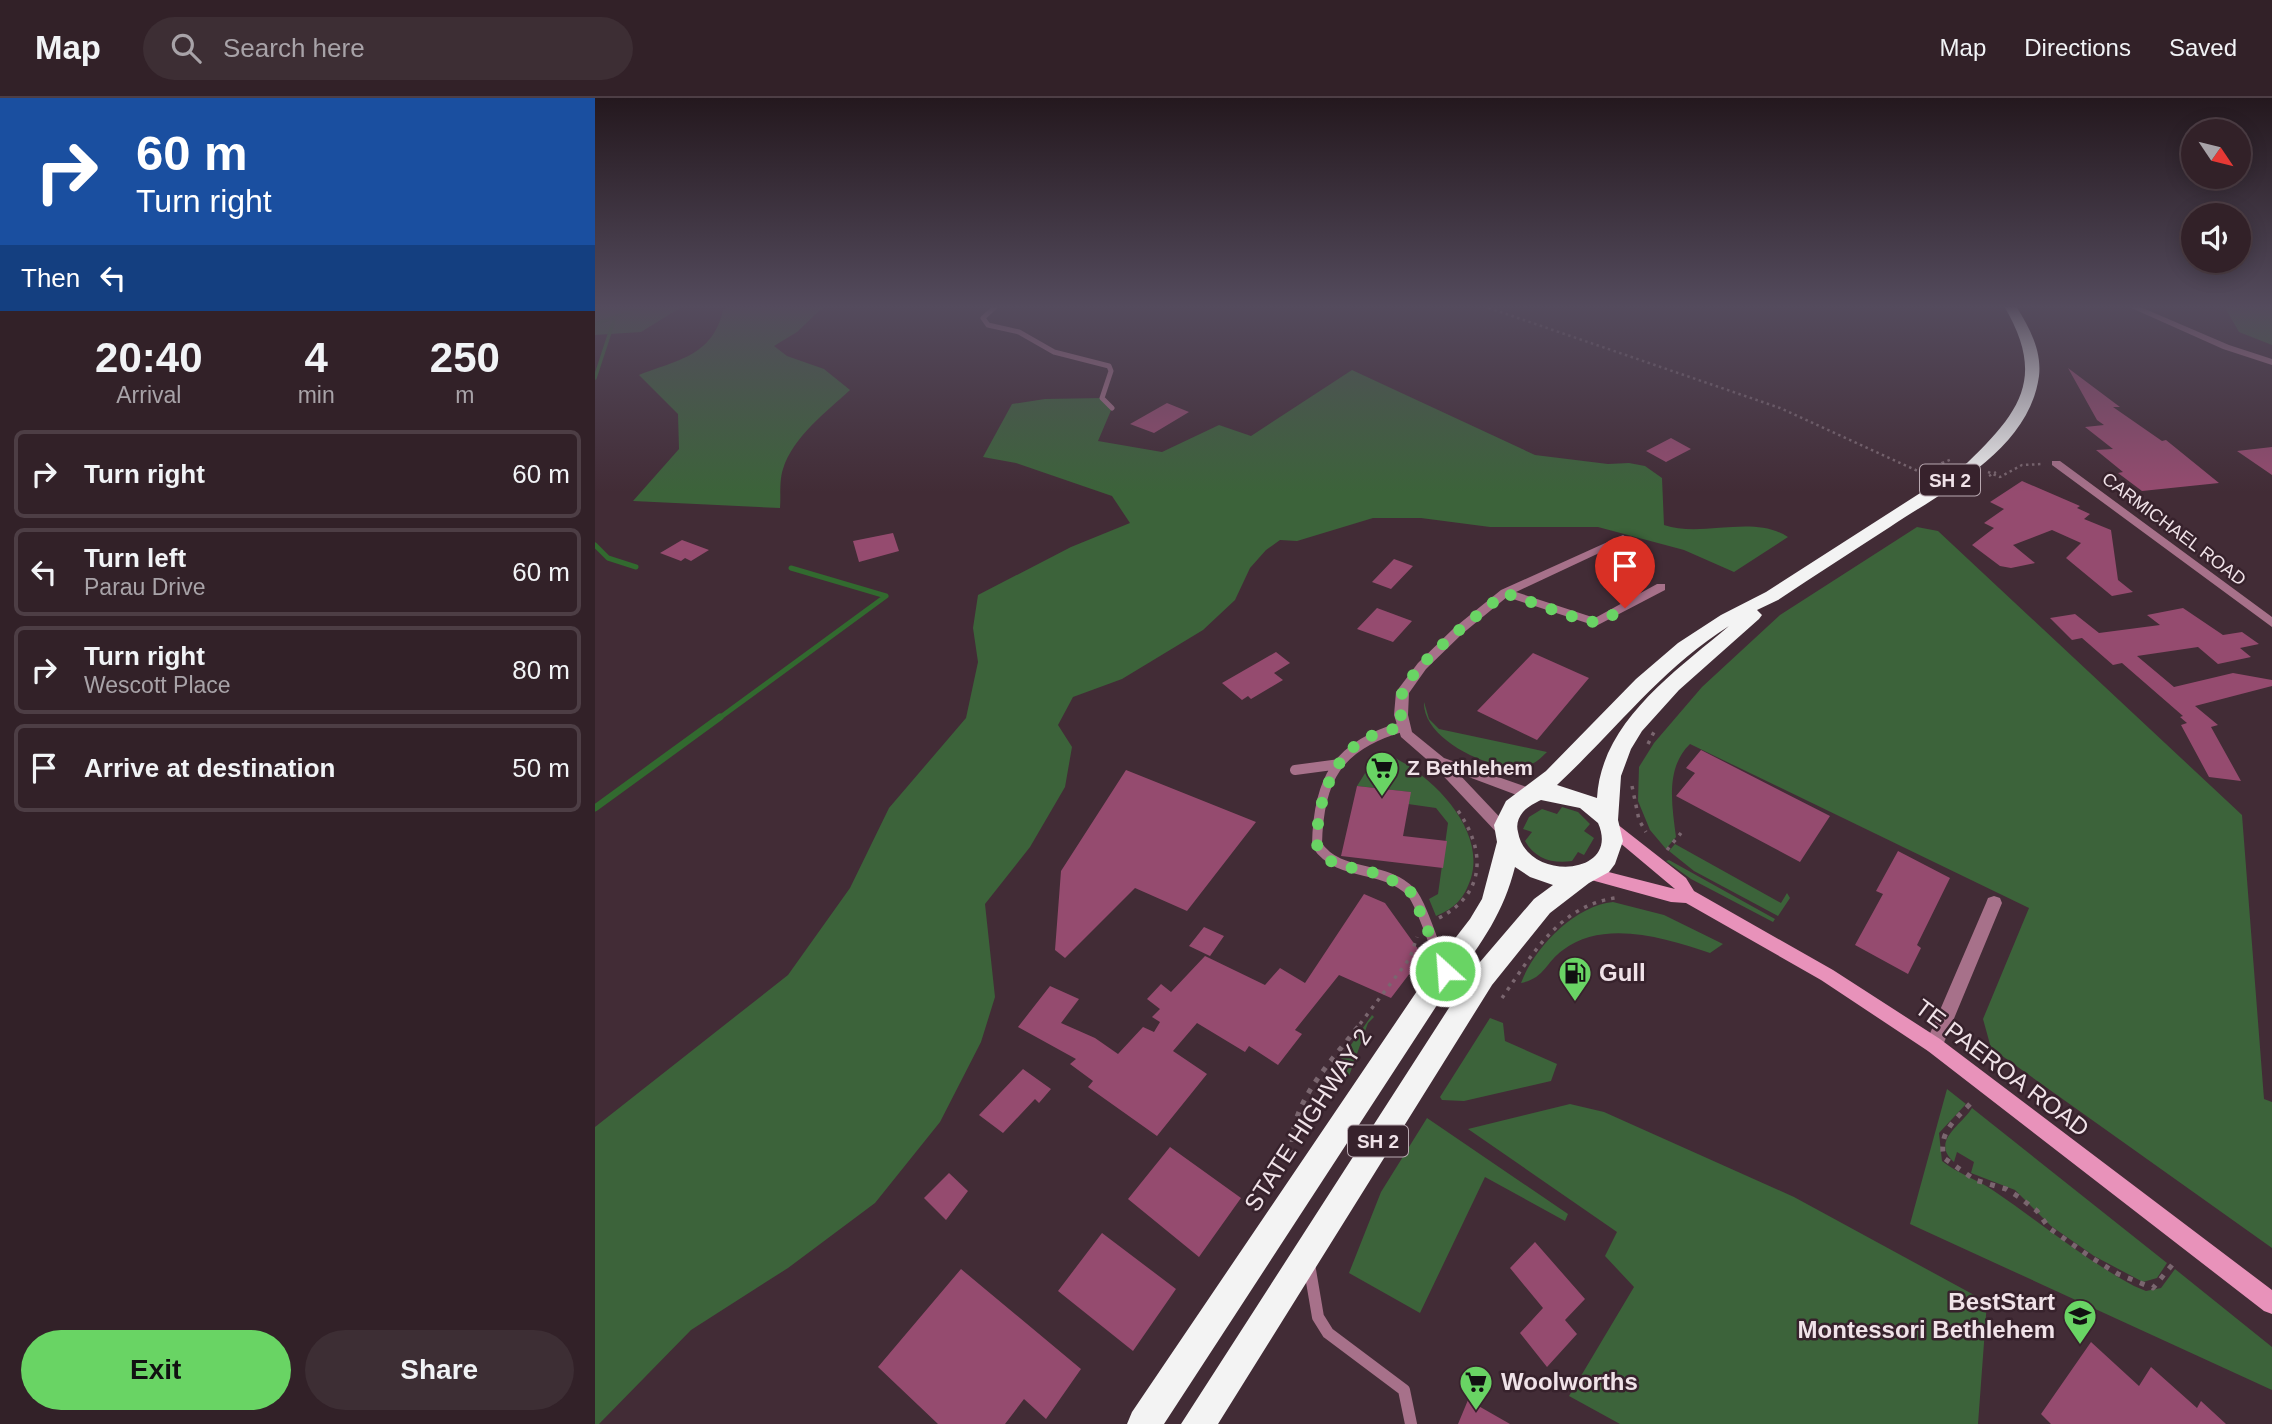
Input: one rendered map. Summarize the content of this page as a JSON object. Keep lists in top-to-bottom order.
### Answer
{
  "streets": {
    "highway": ["SH 2", "STATE HIGHWAY 2"],
    "street": ["CARMICHAEL ROAD", "TE PAEROA ROAD"]
  },
  "crossings": [
    ["SH 2", "TE PAEROA ROAD"],
    ["SH 2", "STATE HIGHWAY 2"],
    ["TE PAEROA ROAD", "STATE HIGHWAY 2"]
  ],
  "places": {
    "supermarket": ["Z Bethlehem", "Woolworths"],
    "fuel station": ["Gull"],
    "school or university": ["BestStart Montessori Bethlehem"]
  },
  "north": "bottom right",
  "page": {
    "header": "Map",
    "search": "Search here",
    "nav": ["Map", "Directions", "Saved"],
    "turn": ["60 m", "Turn right"],
    "then": "Then",
    "eta": [
      "20:40",
      "Arrival",
      "4",
      "min",
      "250",
      "m"
    ],
    "list": [
      {
        "name": "Turn right",
        "value": "60 m"
      },
      {
        "name": "Turn left",
        "note": "Parau Drive",
        "value": "60 m"
      },
      {
        "name": "Turn right",
        "note": "Wescott Place",
        "value": "80 m"
      },
      {
        "name": "Arrive at destination",
        "value": "50 m"
      }
    ],
    "buttons": ["Exit", "Share"]
  }
}
